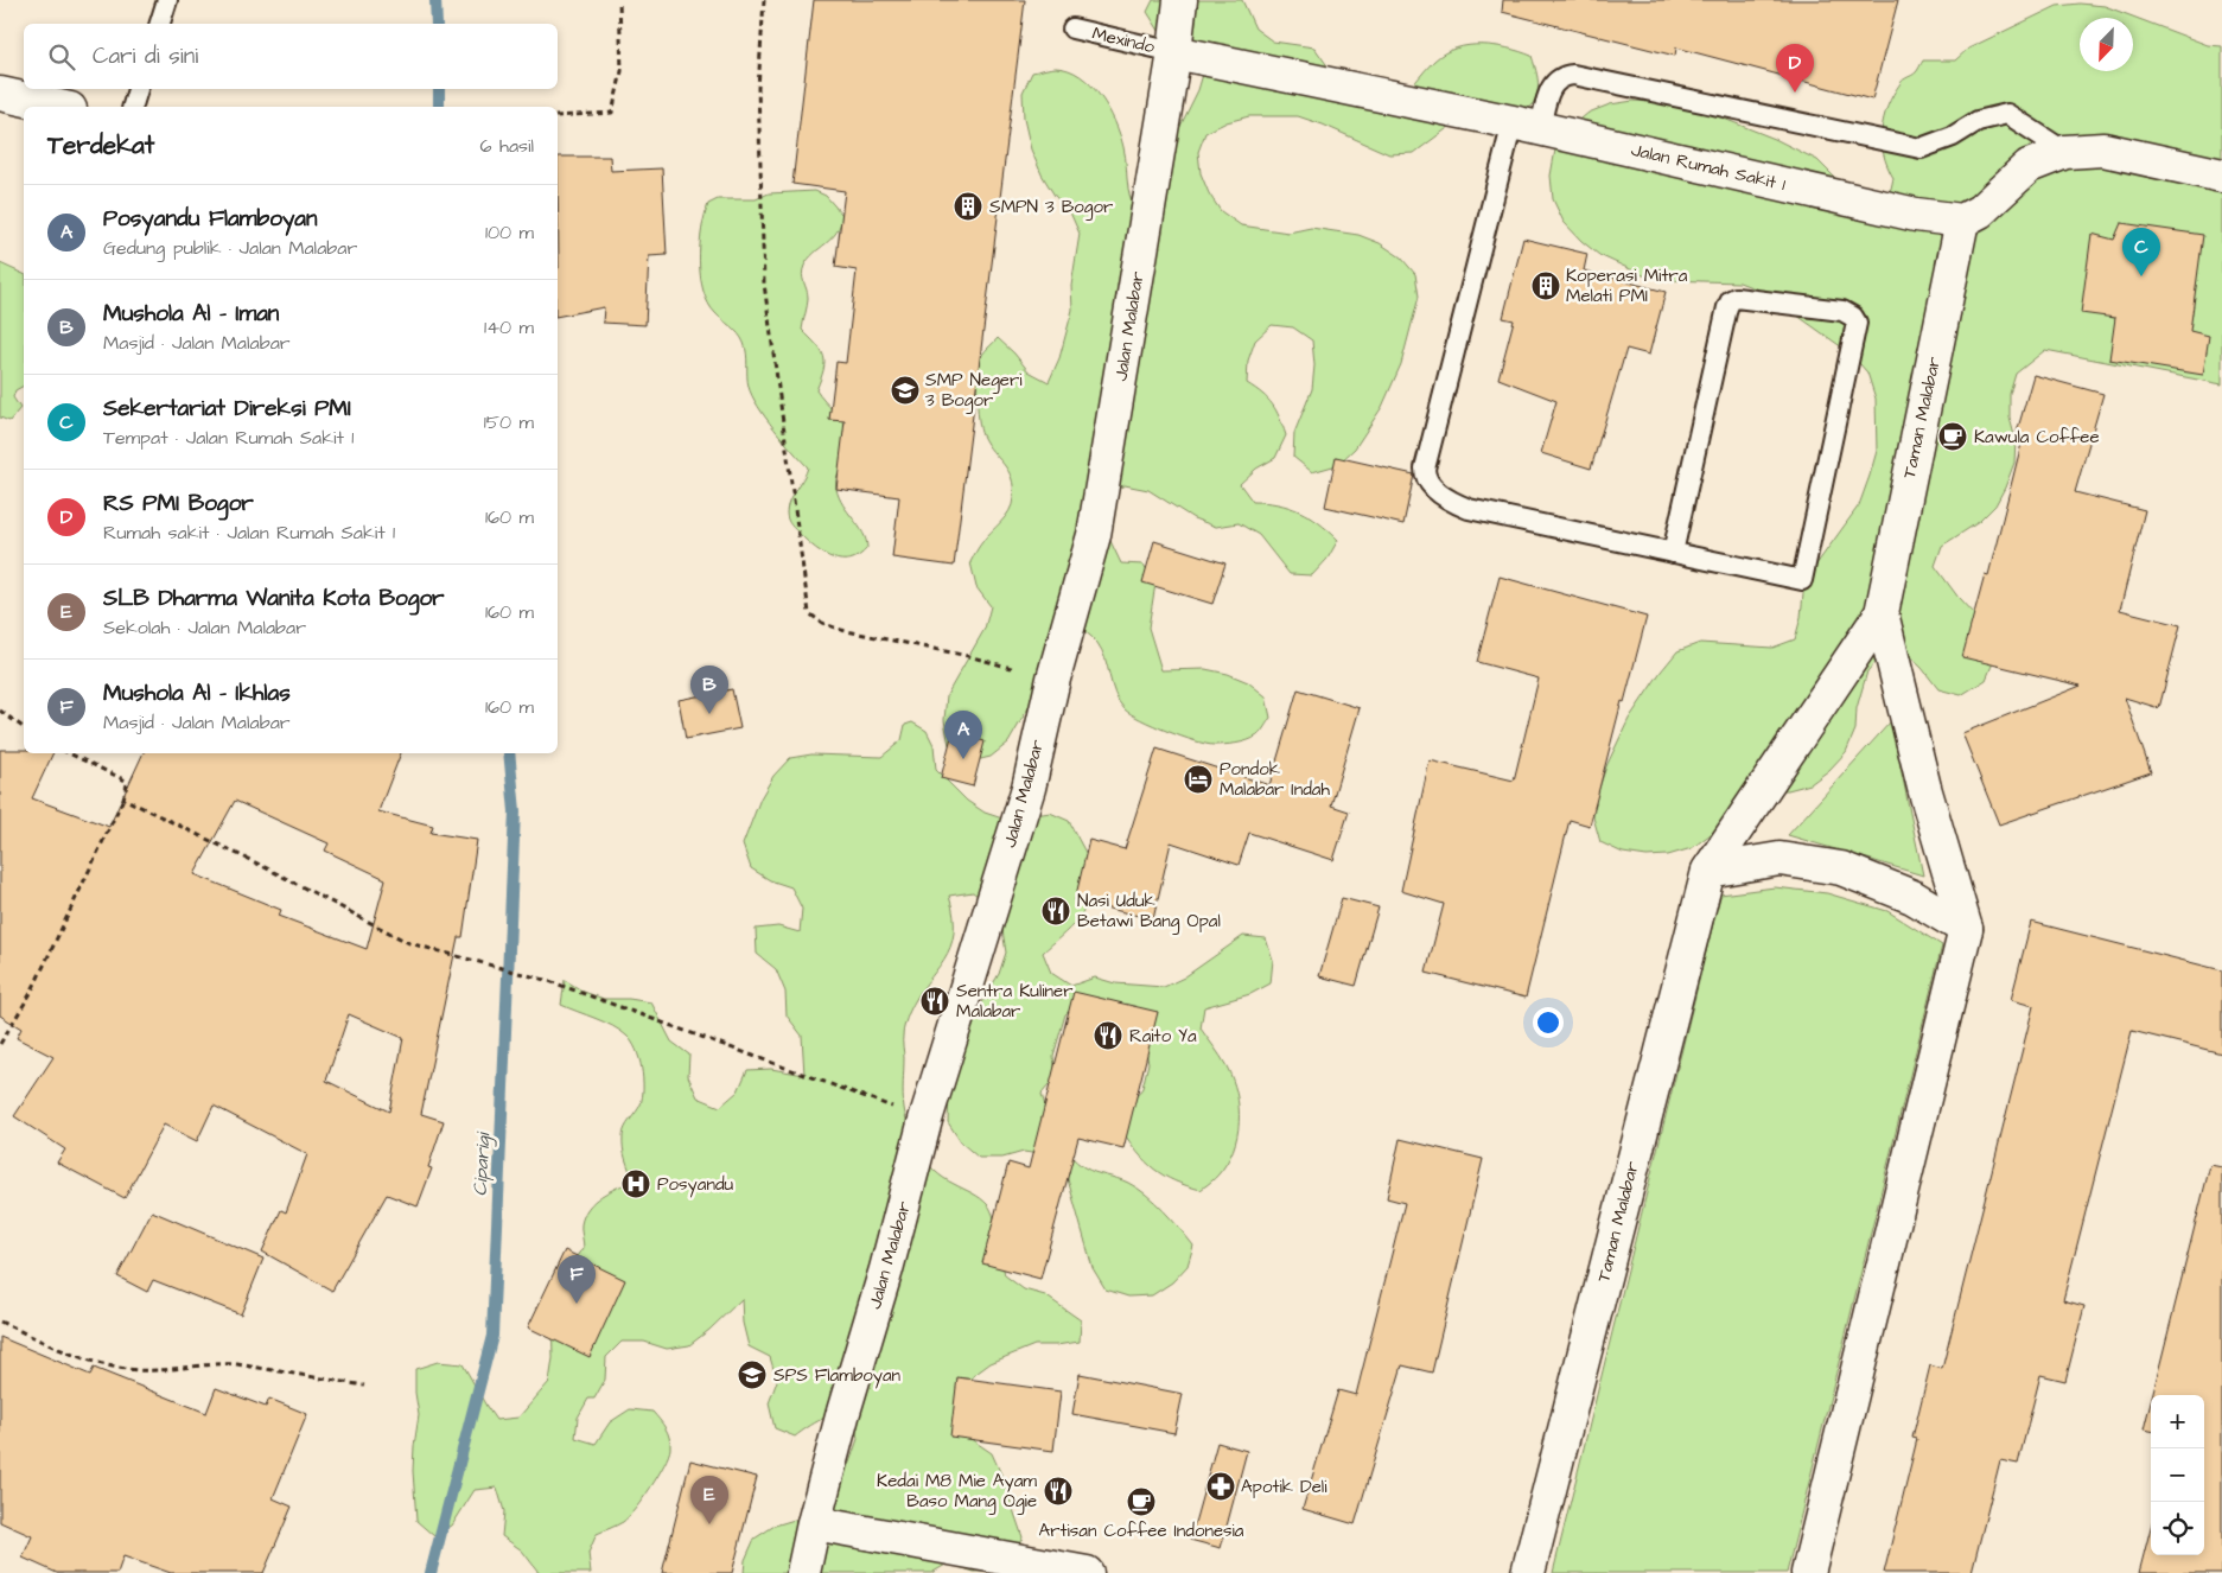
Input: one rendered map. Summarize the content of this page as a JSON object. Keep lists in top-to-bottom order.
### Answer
{
  "streets": {
    "street": ["Jalan Rumah Sakit 1", "Jalan Malabar", "Taman Malabar"],
    "lane": ["Mexindo"]
  },
  "crossings": [
    ["Mexindo", "Jalan Rumah Sakit 1"],
    ["Mexindo", "Jalan Malabar"],
    ["Jalan Rumah Sakit 1", "Jalan Malabar"],
    ["Jalan Rumah Sakit 1", "Taman Malabar"]
  ],
  "water": ["Ciparigi"],
  "places": {
    "building": ["SMPN 3 Bogor", "Koperasi Mitra Melati PMI"],
    "school or university": ["SMP Negeri 3 Bogor", "SPS Flamboyan"],
    "cafe": ["Kawula Coffee", "Artisan Coffee Indonesia"],
    "hotel": ["Pondok Malabar Indah"],
    "restaurant": [
      "Nasi Uduk Betawi Bang Opal",
      "Sentra Kuliner Malabar",
      "Raito Ya",
      "Kedai M8 Mie Ayam Baso Mang Ogie"
    ],
    "hospital": ["Posyandu"],
    "pharmacy": ["Apotik Deli"]
  },
  "north": "bottom left",
  "page": {
    "search": "Cari di sini",
    "pins": [
      "D",
      "C",
      "B",
      "A",
      "F",
      "E"
    ],
    "heading": ["Terdekat", "6 hasil"],
    "list": [
      {
        "mark": "A",
        "name": "Posyandu Flamboyan",
        "note": "Gedung publik · Jalan Malabar",
        "value": "100 m"
      },
      {
        "mark": "B",
        "name": "Mushola Al - Iman",
        "note": "Masjid · Jalan Malabar",
        "value": "140 m"
      },
      {
        "mark": "C",
        "name": "Sekertariat Direksi PMI",
        "note": "Tempat · Jalan Rumah Sakit 1",
        "value": "150 m"
      },
      {
        "mark": "D",
        "name": "RS PMI Bogor",
        "note": "Rumah sakit · Jalan Rumah Sakit 1",
        "value": "160 m"
      },
      {
        "mark": "E",
        "name": "SLB Dharma Wanita Kota Bogor",
        "note": "Sekolah · Jalan Malabar",
        "value": "160 m"
      },
      {
        "mark": "F",
        "name": "Mushola Al - Ikhlas",
        "note": "Masjid · Jalan Malabar",
        "value": "160 m"
      }
    ],
    "map_buttons": ["+", "−"]
  }
}
